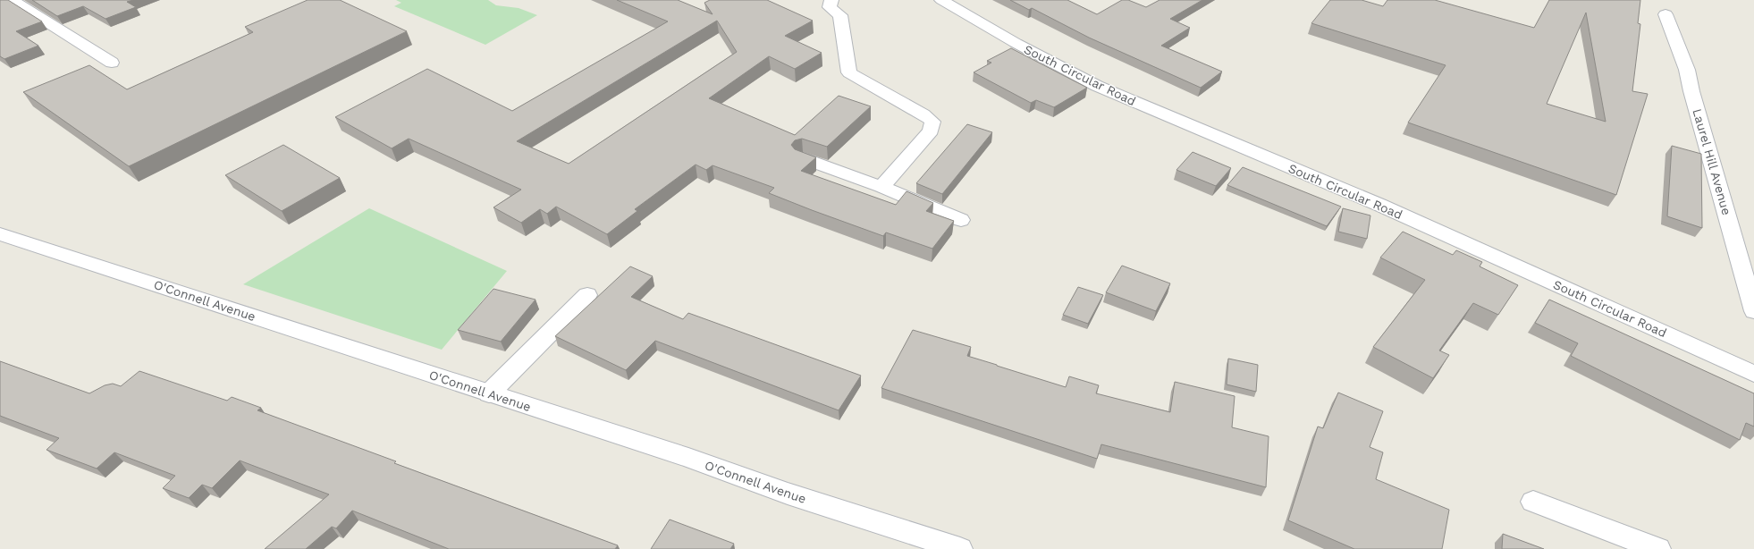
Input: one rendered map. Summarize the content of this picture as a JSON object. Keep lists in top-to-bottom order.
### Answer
{
  "streets": {
    "street": ["South Circular Road", "Laurel Hill Avenue", "O'Connell Avenue"]
  }
}
